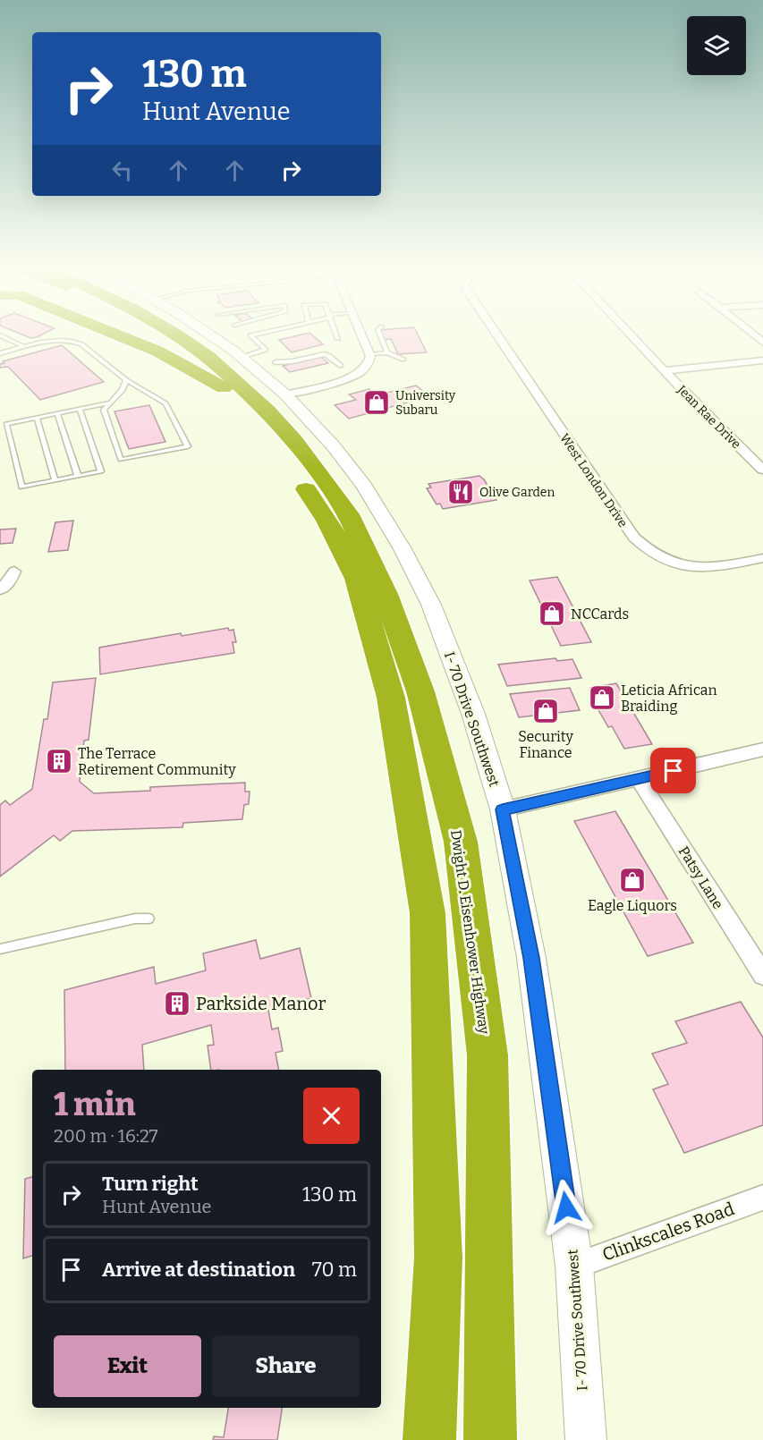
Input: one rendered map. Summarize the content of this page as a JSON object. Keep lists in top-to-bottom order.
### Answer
{
  "streets": {
    "highway": ["Dwight D. Eisenhower Highway"],
    "street": [
      "Jean Rae Drive",
      "West London Drive",
      "I- 70 Drive Southwest",
      "Patsy Lane",
      "Clinkscales Road"
    ]
  },
  "crossings": [
    ["I- 70 Drive Southwest", "Clinkscales Road"]
  ],
  "places": {
    "shop": [
      "University Subaru",
      "NCCards",
      "Leticia African Braiding",
      "Security Finance",
      "Eagle Liquors"
    ],
    "restaurant": ["Olive Garden"],
    "building": ["The Terrace Retirement Community", "Parkside Manor"]
  },
  "page": {
    "turn": ["130 m", "Hunt Avenue"],
    "heading": ["1 min", "200 m · 16:27"],
    "list": [
      {
        "name": "Turn right",
        "note": "Hunt Avenue",
        "value": "130 m"
      },
      {
        "name": "Arrive at destination",
        "value": "70 m"
      }
    ],
    "buttons": ["Exit", "Share"]
  }
}
